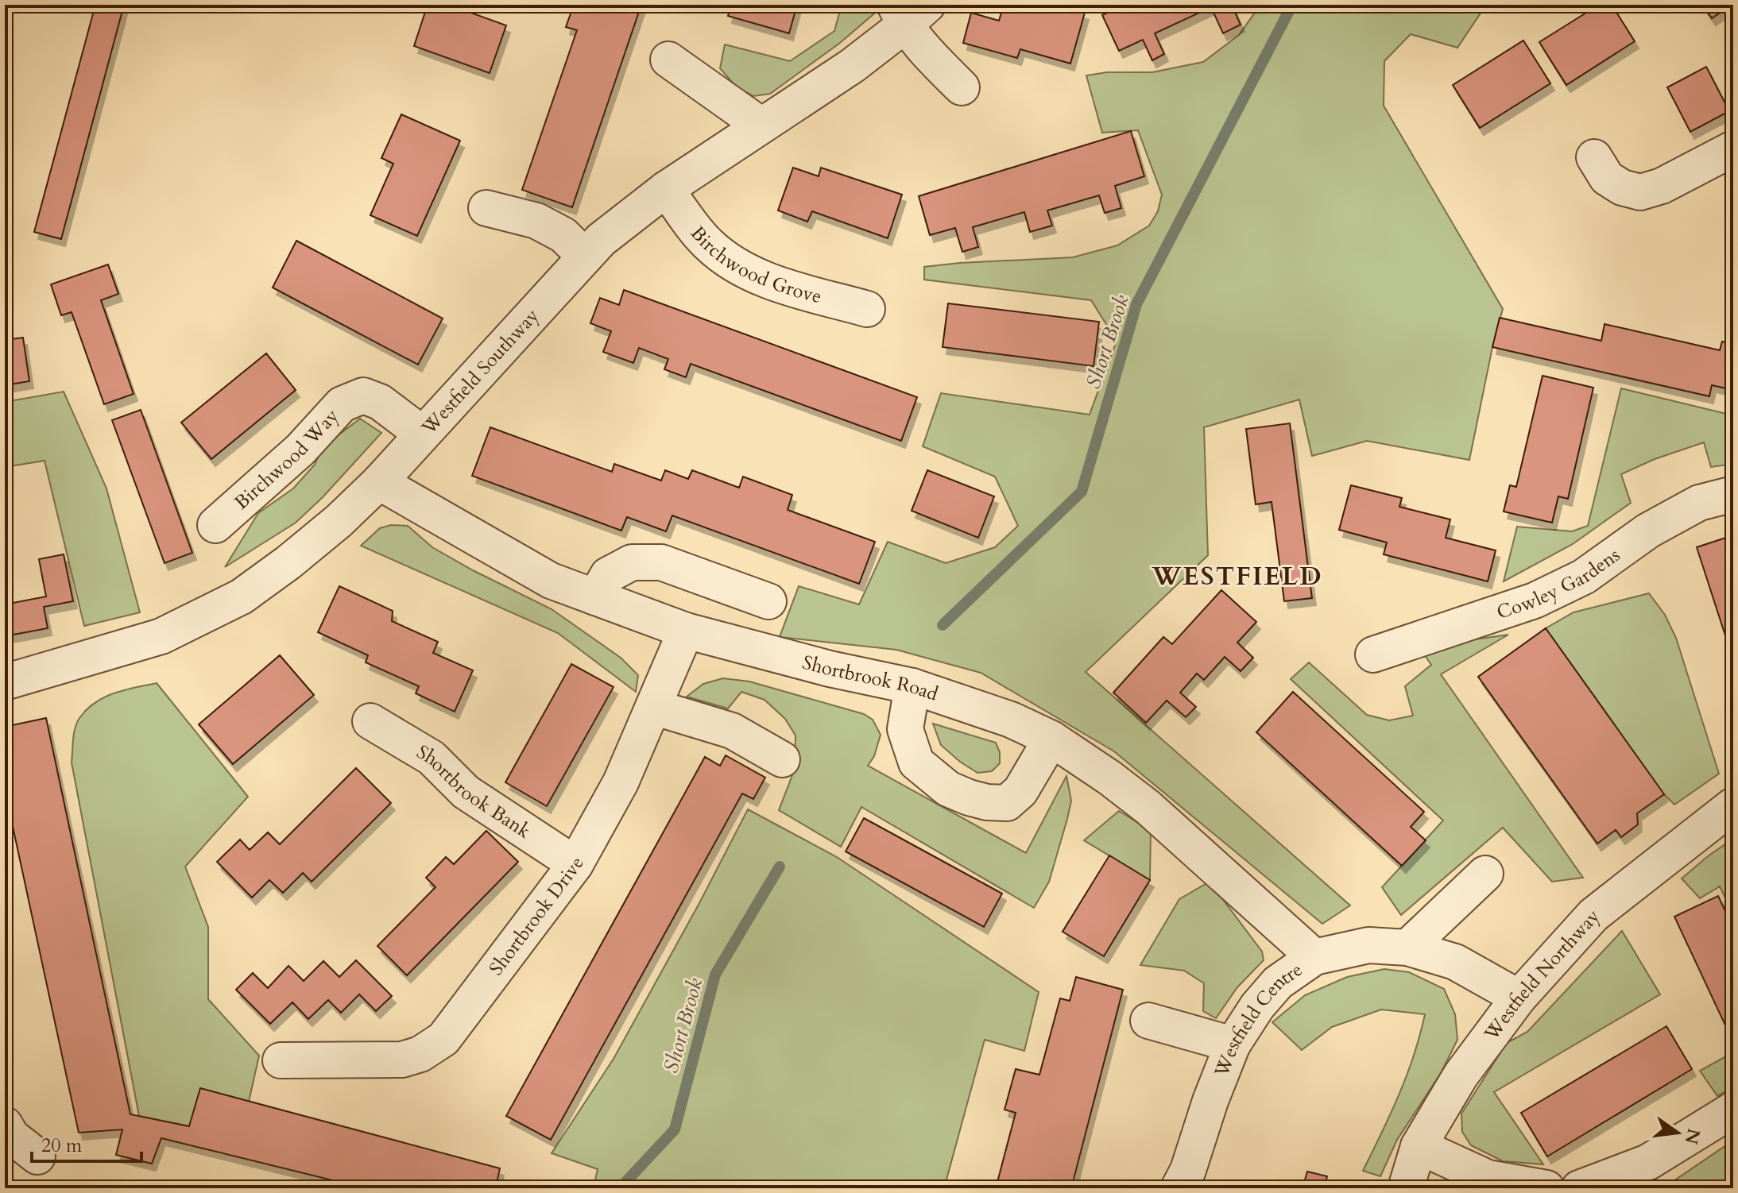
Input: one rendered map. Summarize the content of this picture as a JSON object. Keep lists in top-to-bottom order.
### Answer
{
  "streets": {
    "street": [
      "Birchwood Grove",
      "Westfield Southway",
      "Birchwood Way",
      "Cowley Gardens",
      "Shortbrook Road",
      "Shortbrook Bank",
      "Shortbrook Drive",
      "Westfield Northway",
      "Westfield Centre"
    ]
  },
  "crossings": [
    ["Birchwood Grove", "Westfield Southway"],
    ["Westfield Southway", "Birchwood Way"],
    ["Westfield Southway", "Shortbrook Road"],
    ["Shortbrook Road", "Shortbrook Drive"],
    ["Shortbrook Road", "Westfield Centre"],
    ["Shortbrook Bank", "Shortbrook Drive"],
    ["Westfield Northway", "Westfield Centre"]
  ],
  "districts": ["WESTFIELD"],
  "water": ["Short Brook"],
  "scale_bar": "20 m",
  "north": "right"
}
